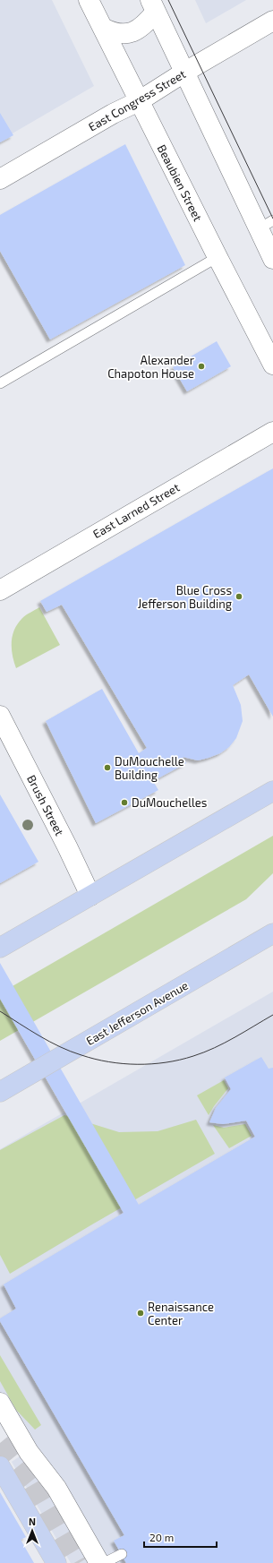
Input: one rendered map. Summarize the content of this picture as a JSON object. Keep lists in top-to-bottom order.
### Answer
{
  "streets": {
    "highway": ["East Jefferson Avenue"],
    "street": [
      "East Congress Street",
      "Beaubien Street",
      "East Larned Street",
      "Brush Street"
    ]
  },
  "crossings": [
    ["East Congress Street", "Beaubien Street"]
  ],
  "places": [
    "Alexander Chapoton House",
    "Blue Cross Jefferson Building",
    "DuMouchelle Building",
    "DuMouchelles",
    "Renaissance Center"
  ],
  "scale_bar": "20 m",
  "north": "top"
}
